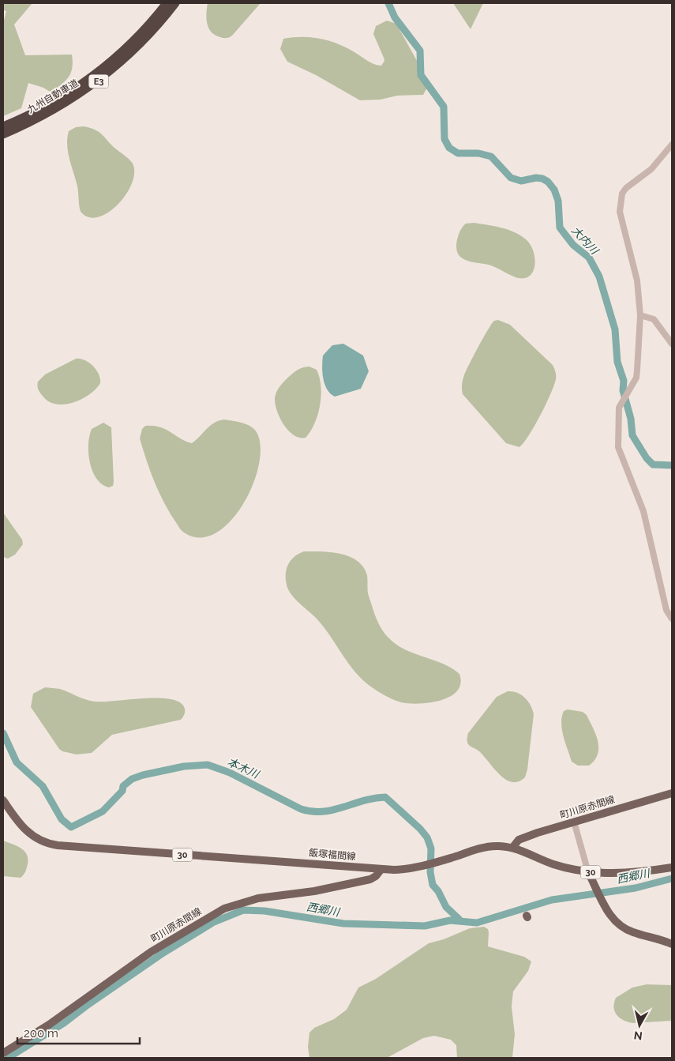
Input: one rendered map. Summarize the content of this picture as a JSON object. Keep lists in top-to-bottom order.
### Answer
{
  "streets": {
    "highway": ["E3", "九州自動車道"],
    "main road": ["町川原赤間線", "30", "飯塚福間線"]
  },
  "crossings": [
    ["町川原赤間線", "飯塚福間線"]
  ],
  "water": ["大内川", "本木川", "西郷川"],
  "scale_bar": "200 m",
  "north": "bottom"
}
